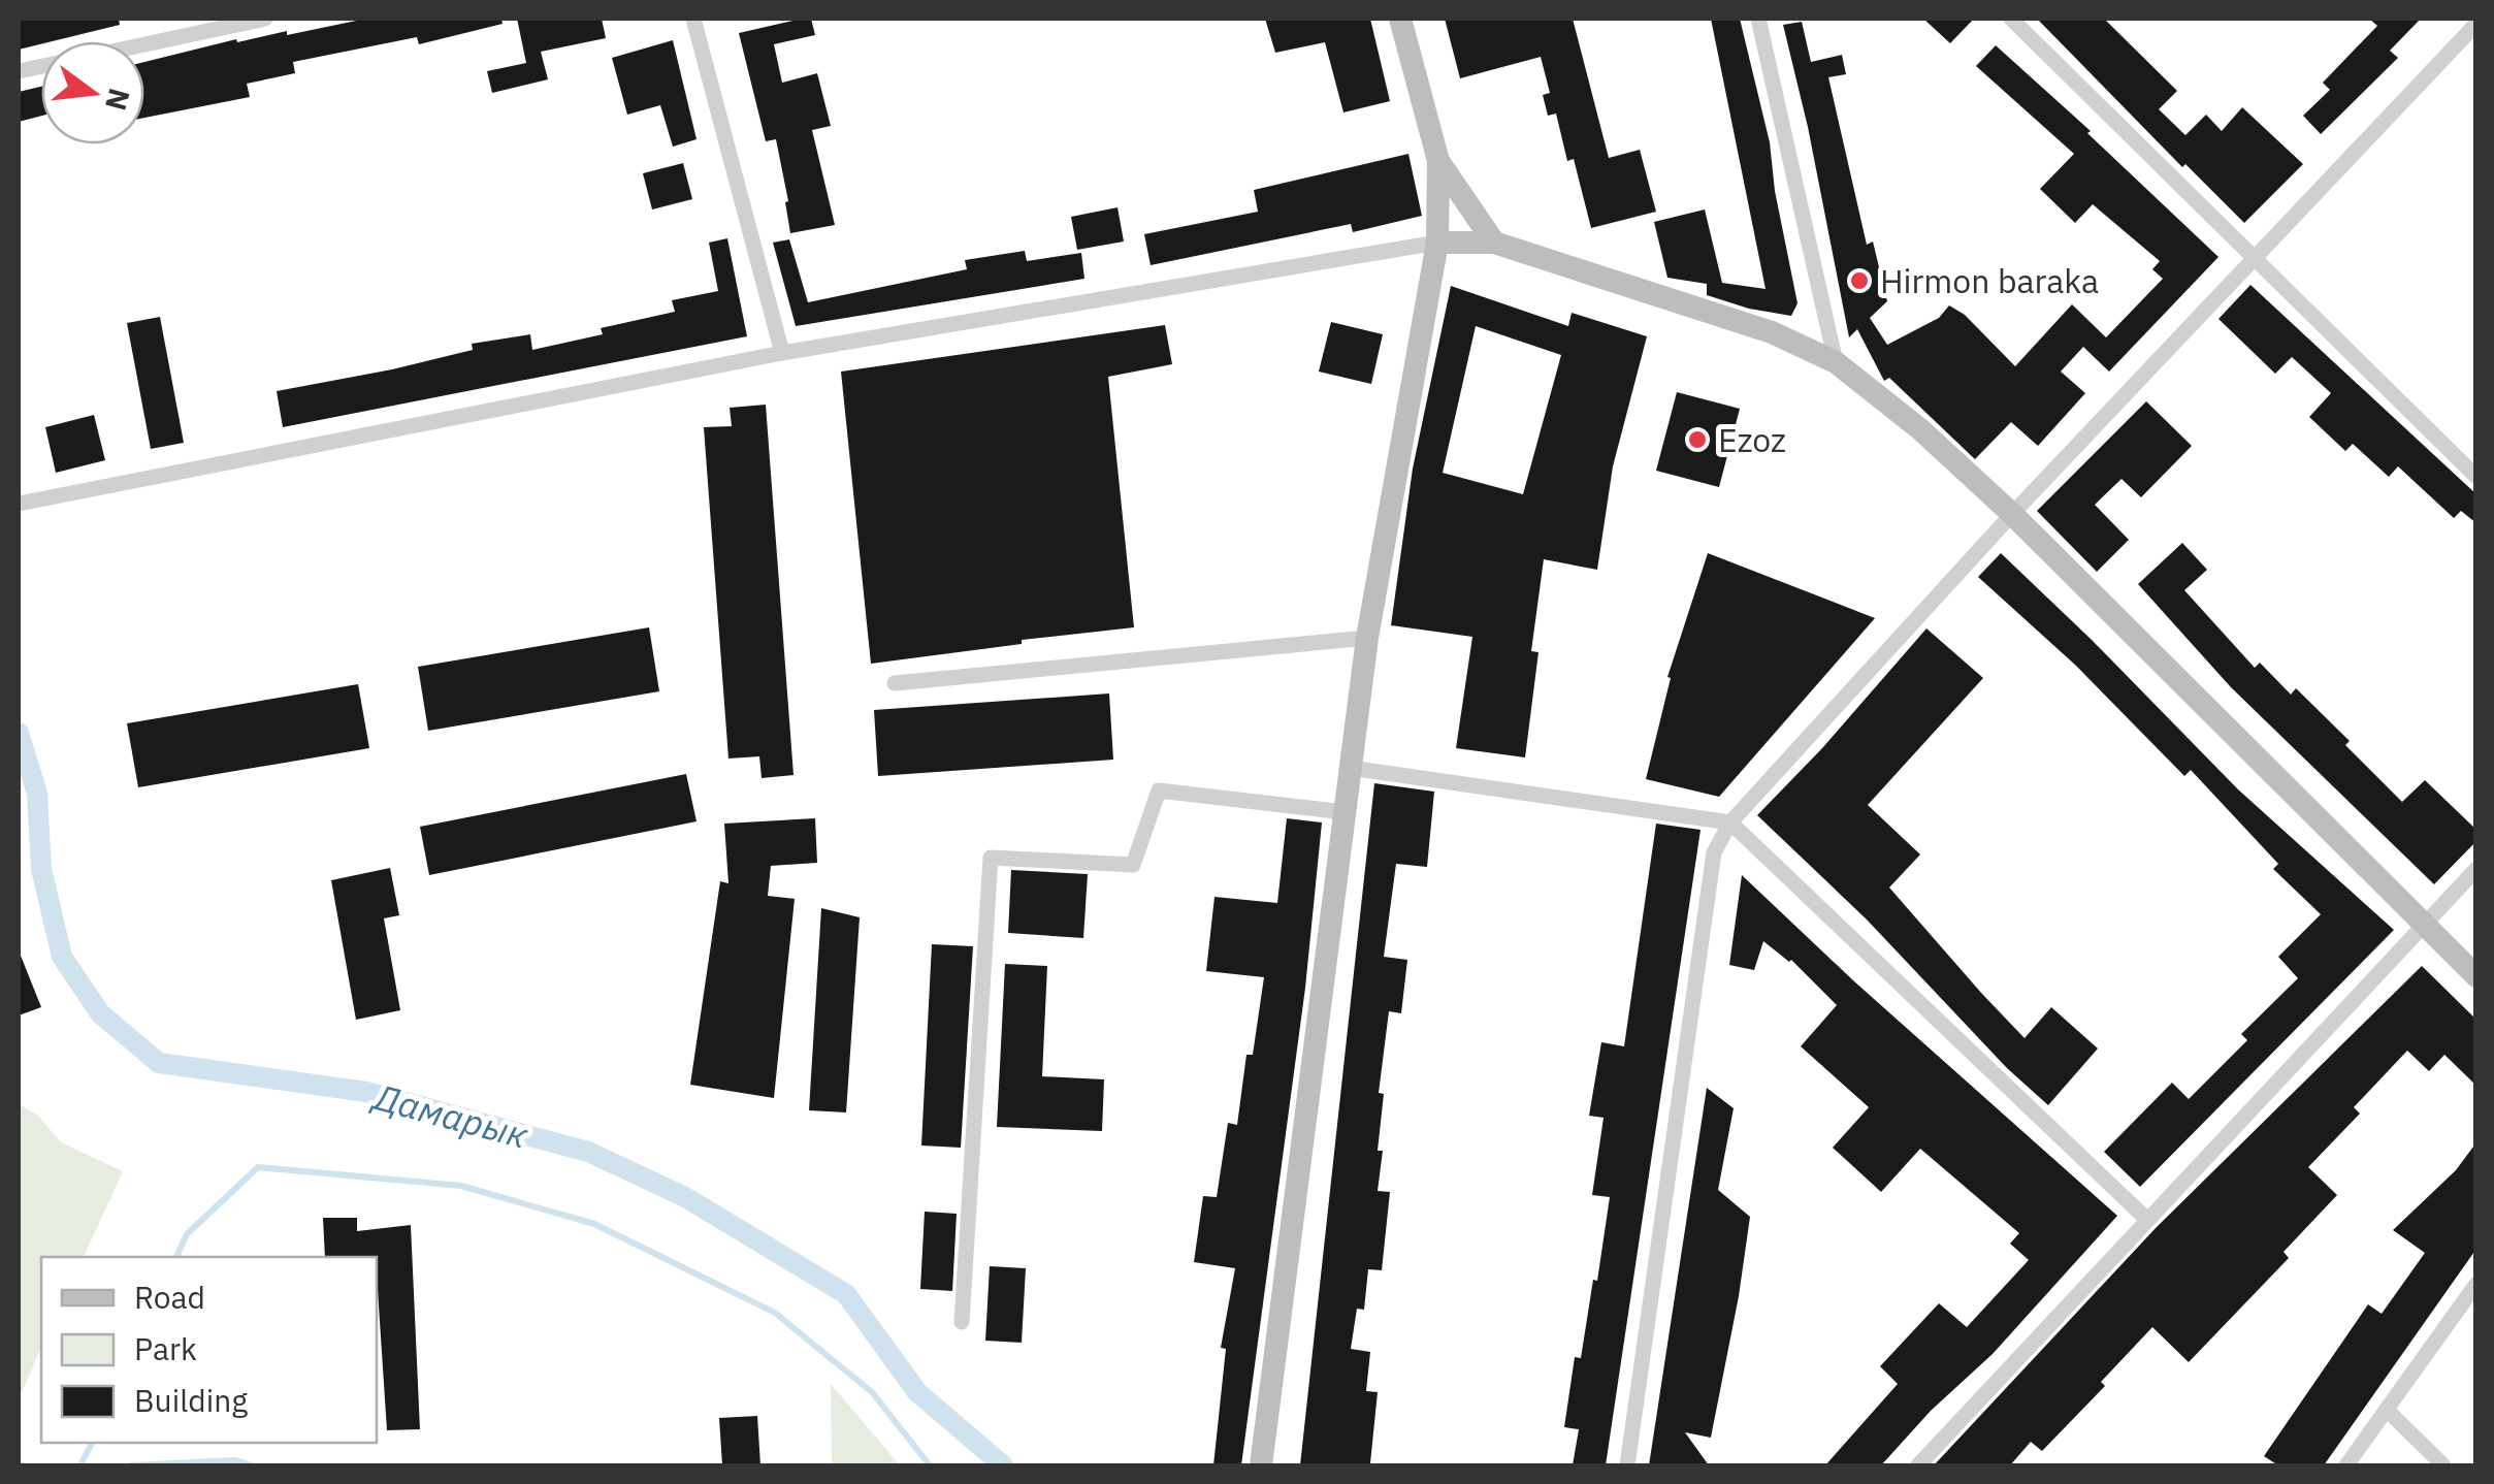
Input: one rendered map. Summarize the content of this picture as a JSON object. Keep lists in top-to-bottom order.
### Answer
{
  "water": ["Дамарык"],
  "places": ["Hirmon baraka", "Ezoz"],
  "legend": ["Road", "Park", "Building"],
  "north": "right"
}
